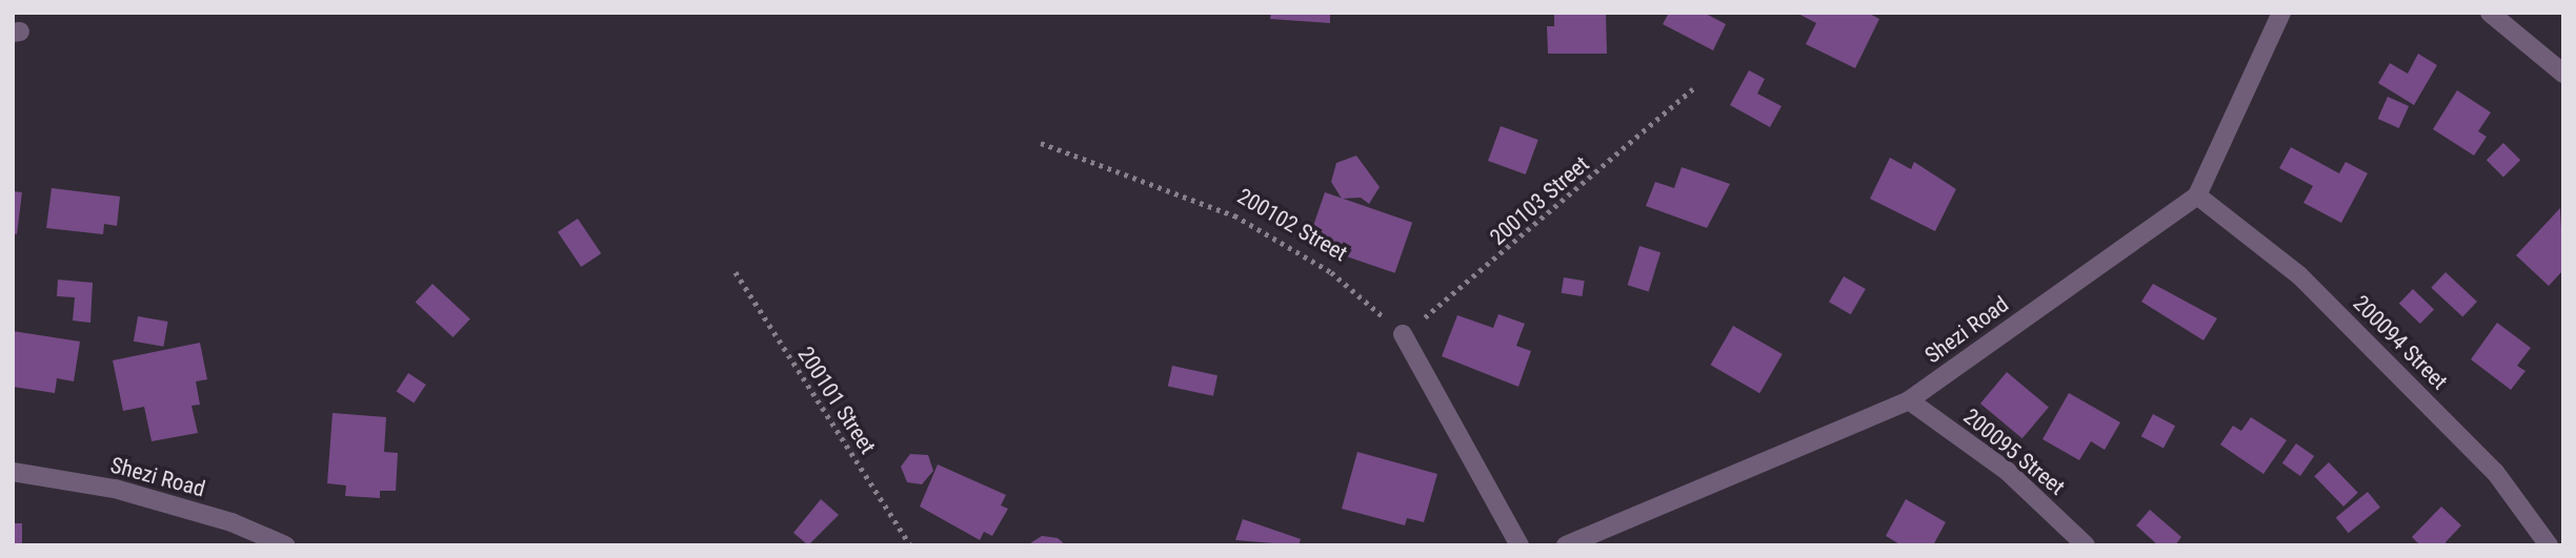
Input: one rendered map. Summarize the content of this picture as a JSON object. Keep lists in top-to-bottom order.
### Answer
{
  "streets": {
    "street": ["Shezi Road", "200094 Street", "200095 Street"],
    "path": ["200103 Street", "200102 Street", "200101 Street"]
  },
  "crossings": [
    ["200103 Street", "200102 Street"],
    ["Shezi Road", "200094 Street"],
    ["Shezi Road", "200095 Street"]
  ]
}
